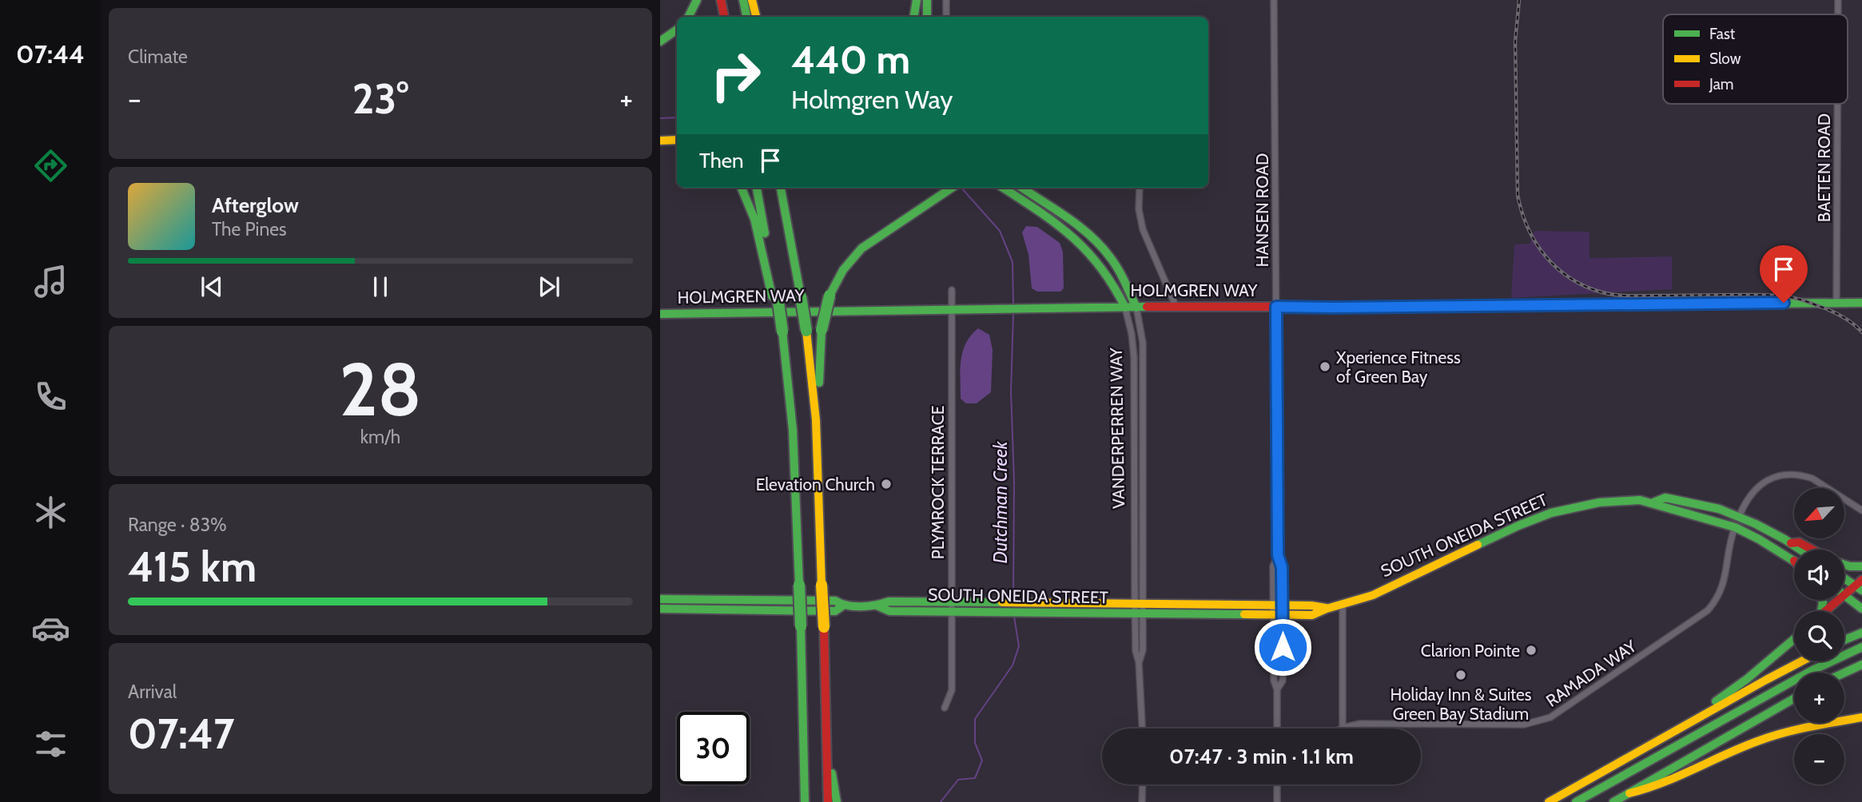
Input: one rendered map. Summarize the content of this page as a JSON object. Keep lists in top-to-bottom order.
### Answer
{
  "streets": {
    "main road": ["HOLMGREN WAY", "VANDERPERREN WAY", "SOUTH ONEIDA STREET"],
    "street": [
      "BAETEN ROAD",
      "HANSEN ROAD",
      "PLYMROCK TERRACE",
      "RAMADA WAY"
    ]
  },
  "crossings": [
    ["BAETEN ROAD", "HOLMGREN WAY"],
    ["HANSEN ROAD", "HOLMGREN WAY"],
    ["HANSEN ROAD", "SOUTH ONEIDA STREET"],
    ["HOLMGREN WAY", "VANDERPERREN WAY"],
    ["HOLMGREN WAY", "PLYMROCK TERRACE"],
    ["VANDERPERREN WAY", "SOUTH ONEIDA STREET"],
    ["PLYMROCK TERRACE", "SOUTH ONEIDA STREET"],
    ["SOUTH ONEIDA STREET", "RAMADA WAY"]
  ],
  "water": ["Dutchman Creek"],
  "places": [
    "Xperience Fitness of Green Bay",
    "Elevation Church",
    "Clarion Pointe",
    "Holiday Inn & Suites Green Bay Stadium"
  ],
  "legend": ["Fast", "Slow", "Jam"],
  "north": "bottom left",
  "page": {
    "tabs": "07:44",
    "tile": [
      "Climate",
      ["28", "km/h"],
      ["Range · 83%", "415 km"],
      ["Arrival", "07:47"]
    ],
    "turn": ["440 m", "Holmgren Way"],
    "heat": ["−", "23°", "+"],
    "then": "Then",
    "song": ["Afterglow", "The Pines"],
    "map_buttons": ["+", "−"],
    "limit": "30",
    "trip": "07:47 · 3 min · 1.1 km"
  }
}
